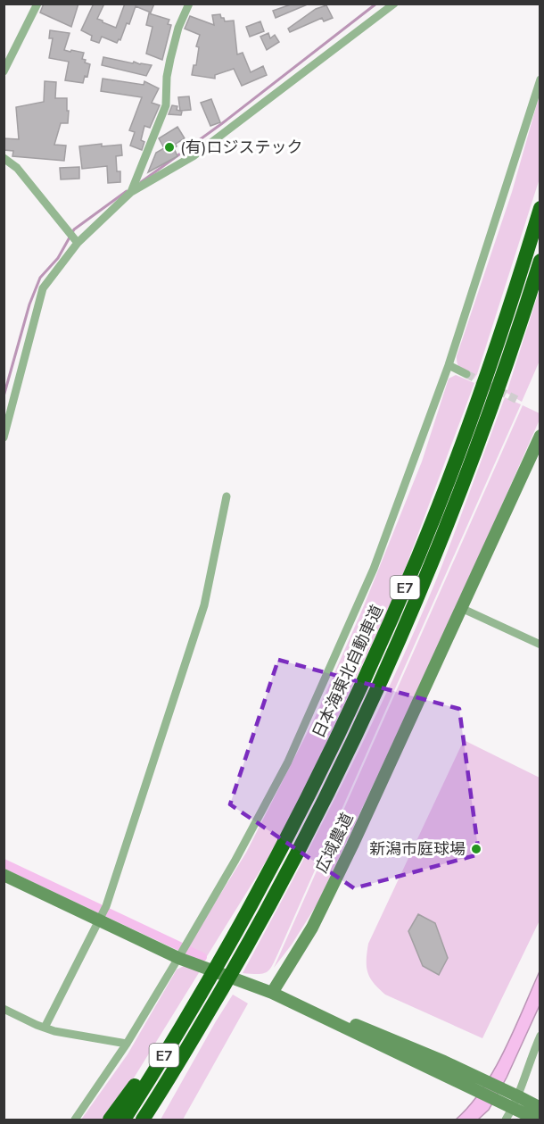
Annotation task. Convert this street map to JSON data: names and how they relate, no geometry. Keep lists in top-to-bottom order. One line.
{"streets":{"highway":["E7","日本海東北自動車道"],"street":["広域農道"]},"crossings":[["E7","日本海東北自動車道"]],"places":["(有)ロジステック","新潟市庭球場"]}
